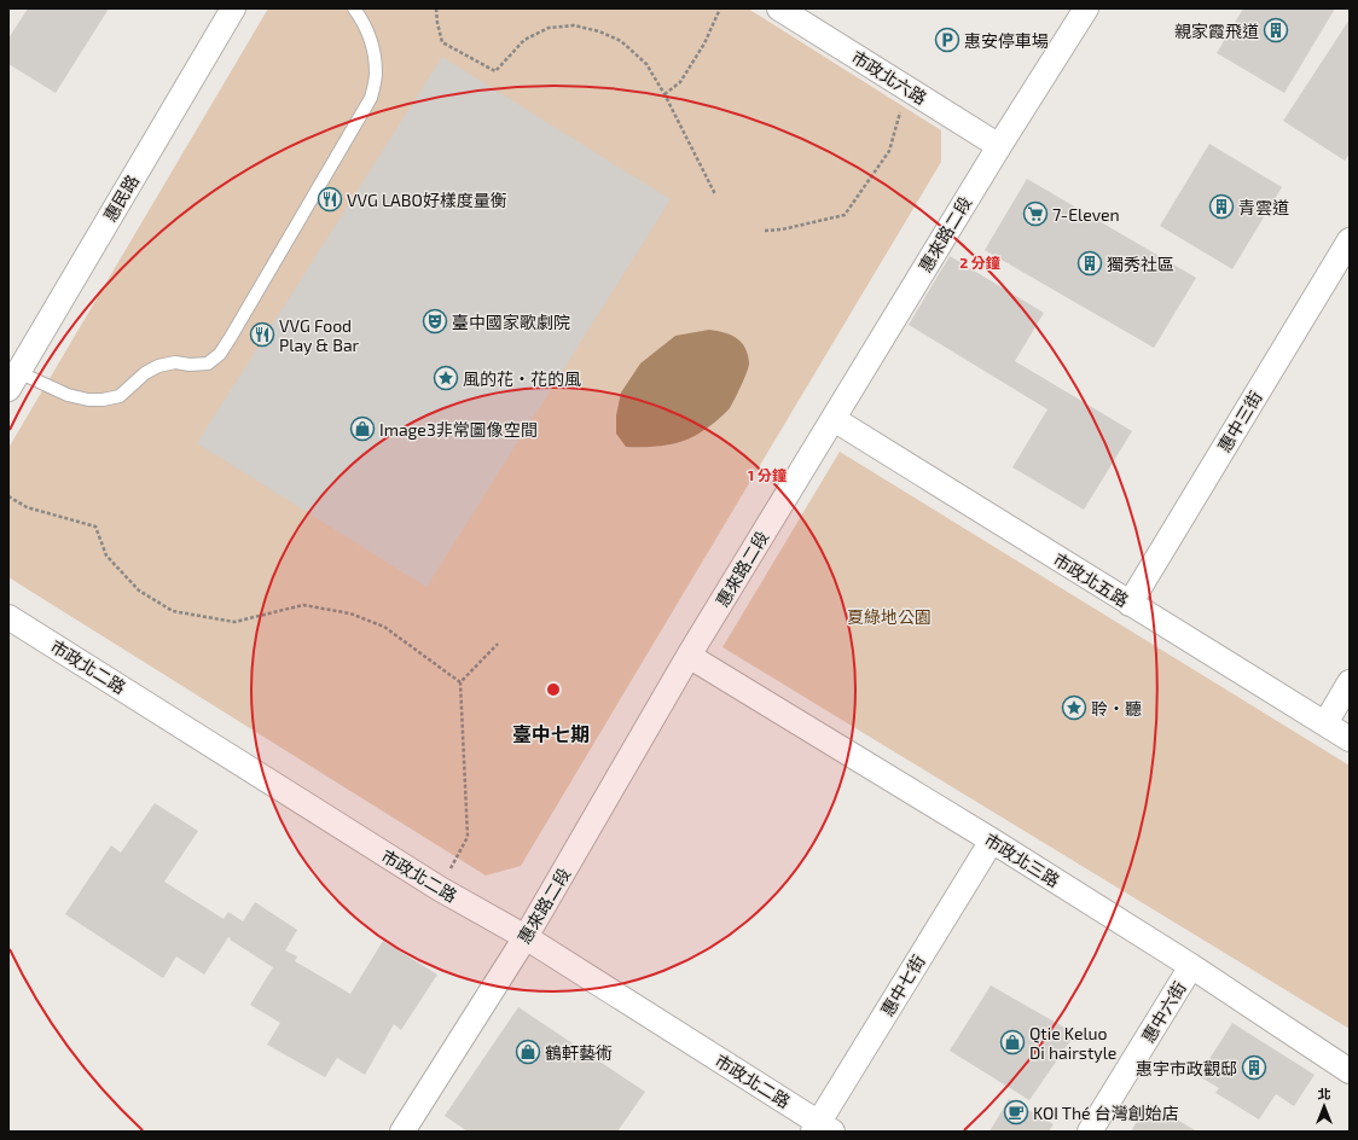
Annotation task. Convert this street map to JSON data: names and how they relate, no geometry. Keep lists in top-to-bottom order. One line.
{"streets":{"street":["市政北六路","惠民路","惠來路二段","惠中三街","市政北五路","市政北二路","市政北三路","惠中七街","惠中六街"]},"crossings":[["市政北六路","惠來路二段"],["惠來路二段","市政北五路"],["惠來路二段","市政北二路"],["惠來路二段","市政北三路"],["惠中三街","市政北五路"],["市政北二路","惠中七街"],["市政北三路","惠中七街"],["市政北三路","惠中六街"]],"districts":["臺中七期"],"parks":["夏綠地公園"],"places":{"building":["親家霞飛道","青雲道","獨秀社區","惠宇市政觀邸"],"parking":["惠安停車場"],"restaurant":["VVG LABO好樣度量衡","VVG Food Play & Bar"],"supermarket":["7-Eleven"],"theatre":["臺中國家歌劇院"],"place":["風的花‧花的風","聆‧聽"],"shop":["Image3非常圖像空間","Qtie Keluo Di hairstyle","鶴軒藝術"],"cafe":["KOI Thé 台灣創始店"]},"north":"top","rings":["2 分鐘","1 分鐘"]}
